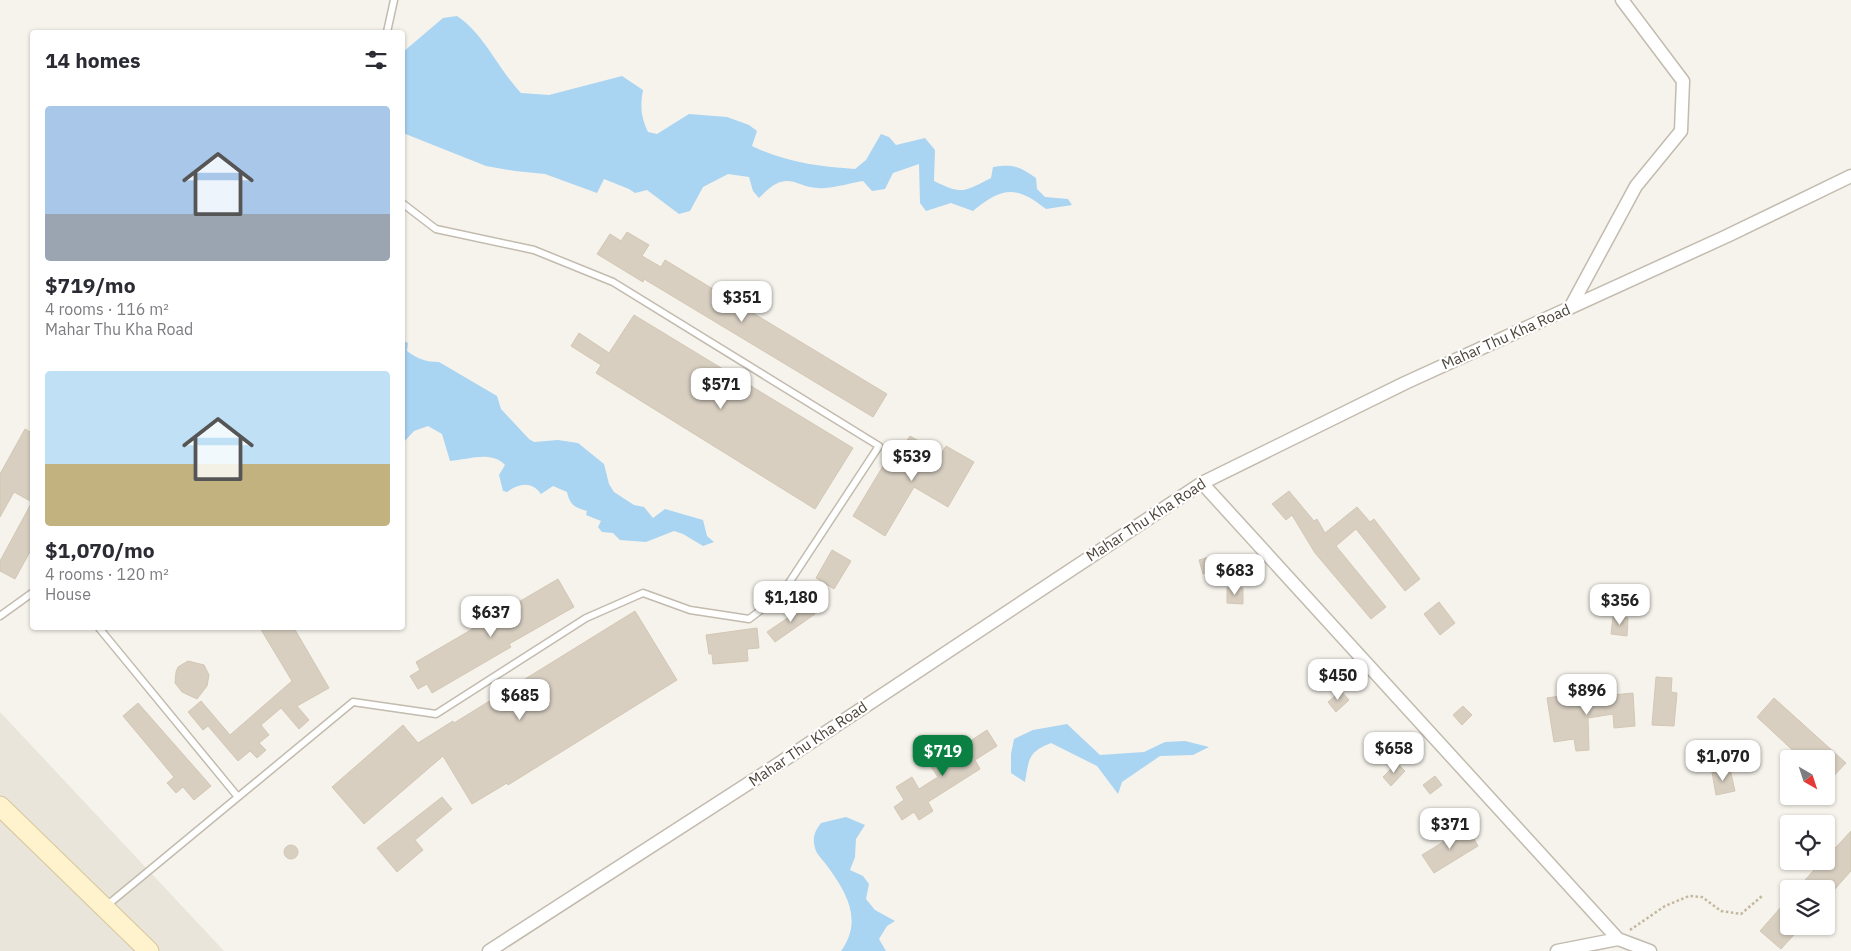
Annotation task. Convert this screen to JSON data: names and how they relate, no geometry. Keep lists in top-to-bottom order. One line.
{"streets":{"street":["Mahar Thu Kha Road"]},"north":"bottom right","page":{"heading":"14 homes","list":[{"name":"$719/mo","note":"4 rooms · 116 m² · Mahar Thu Kha Road"},{"name":"$1,070/mo","note":"4 rooms · 120 m² · House"}],"price":["$351","$571","$539","$683","$1,180","$356","$637","$450","$896","$685","$658","$719","$1,070","$371"]}}
